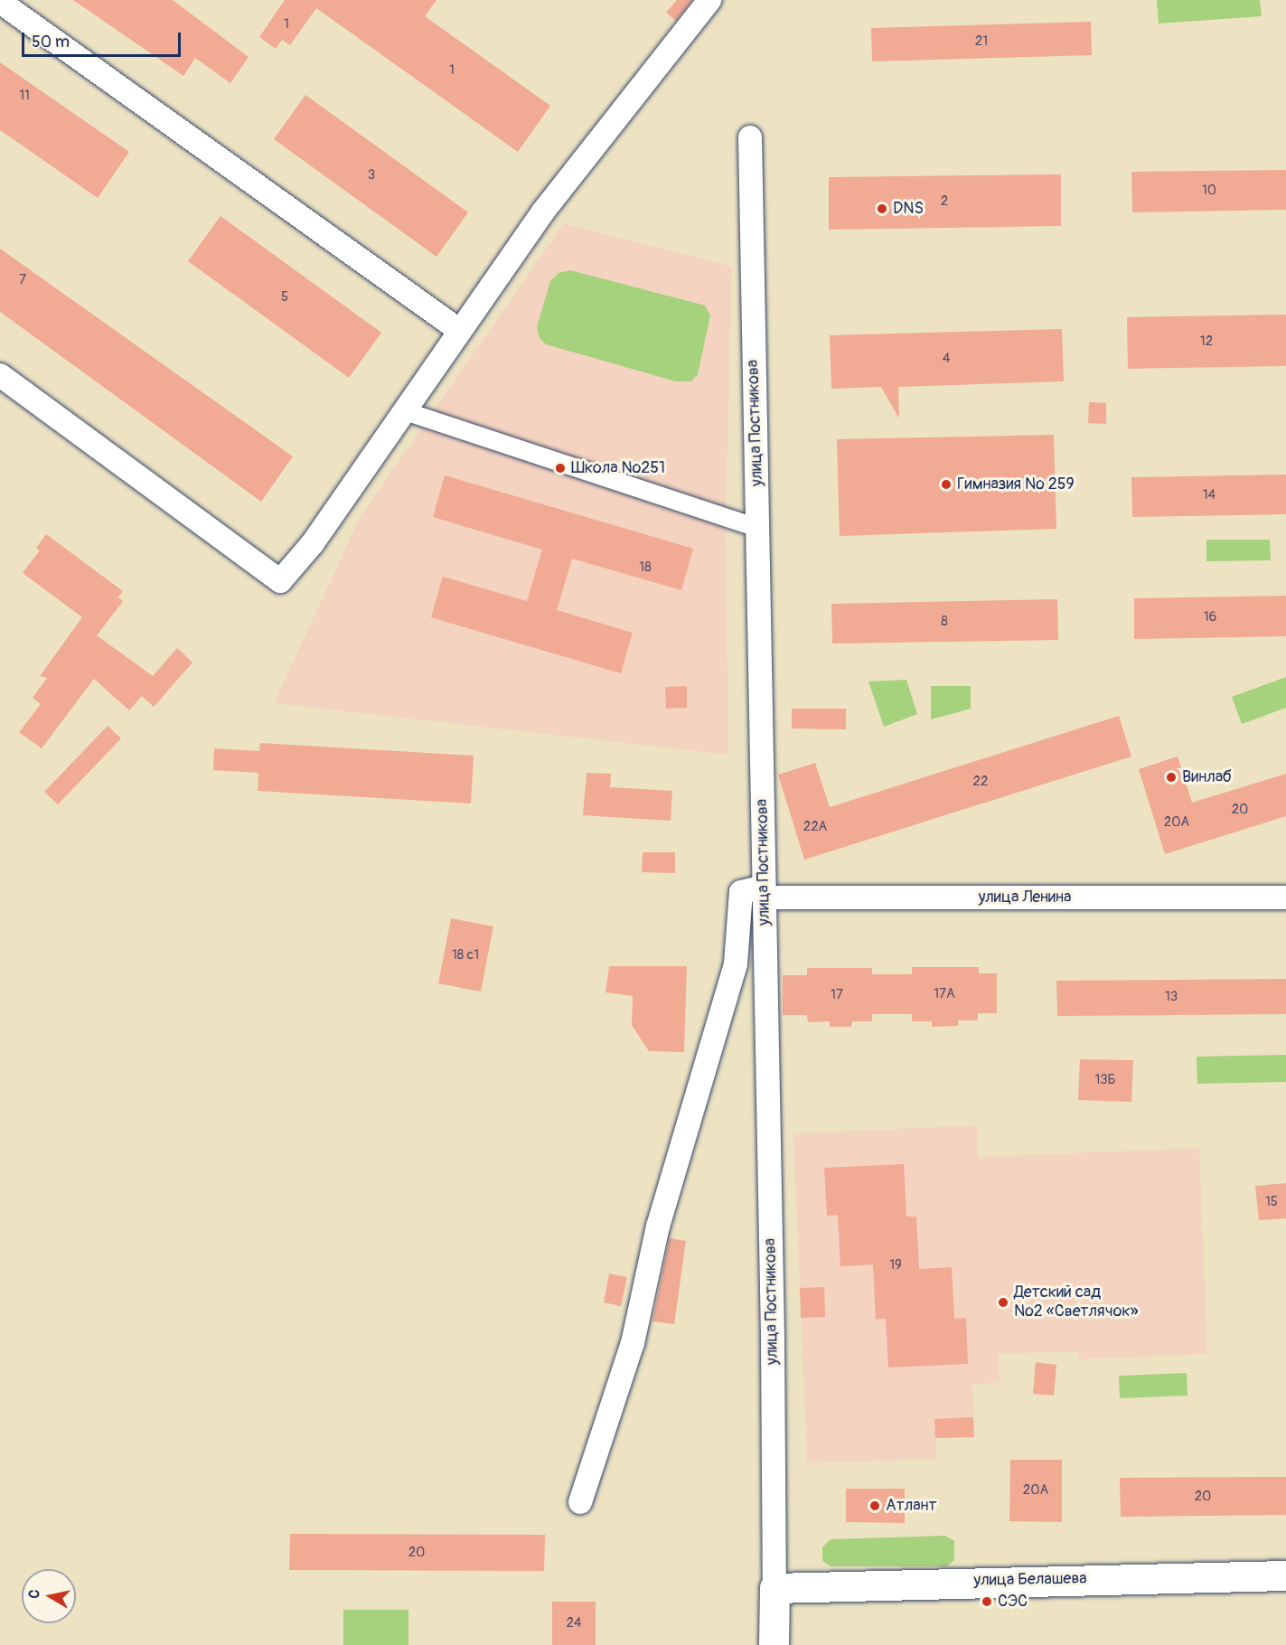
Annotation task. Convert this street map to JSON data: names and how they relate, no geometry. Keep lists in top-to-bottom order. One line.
{"streets":{"main road":["улица Белашева"],"street":["улица Постникова","улица Ленина"]},"crossings":[["улица Постникова","улица Ленина"],["улица Постникова","улица Белашева"]],"places":["DNS","Школа №251","Гимназия № 259","Винлаб","Детский сад №2 «Светлячок»","Атлант","СЭС"],"house_numbers":["1","21","1","11","3","10","2","7","5","12","4","14","18","16","8","22","20","20А","22А","18 с1","17А","17","13","13Б","15","19","20А","20","20","24"],"scale_bar":"50 m","north":"left"}
